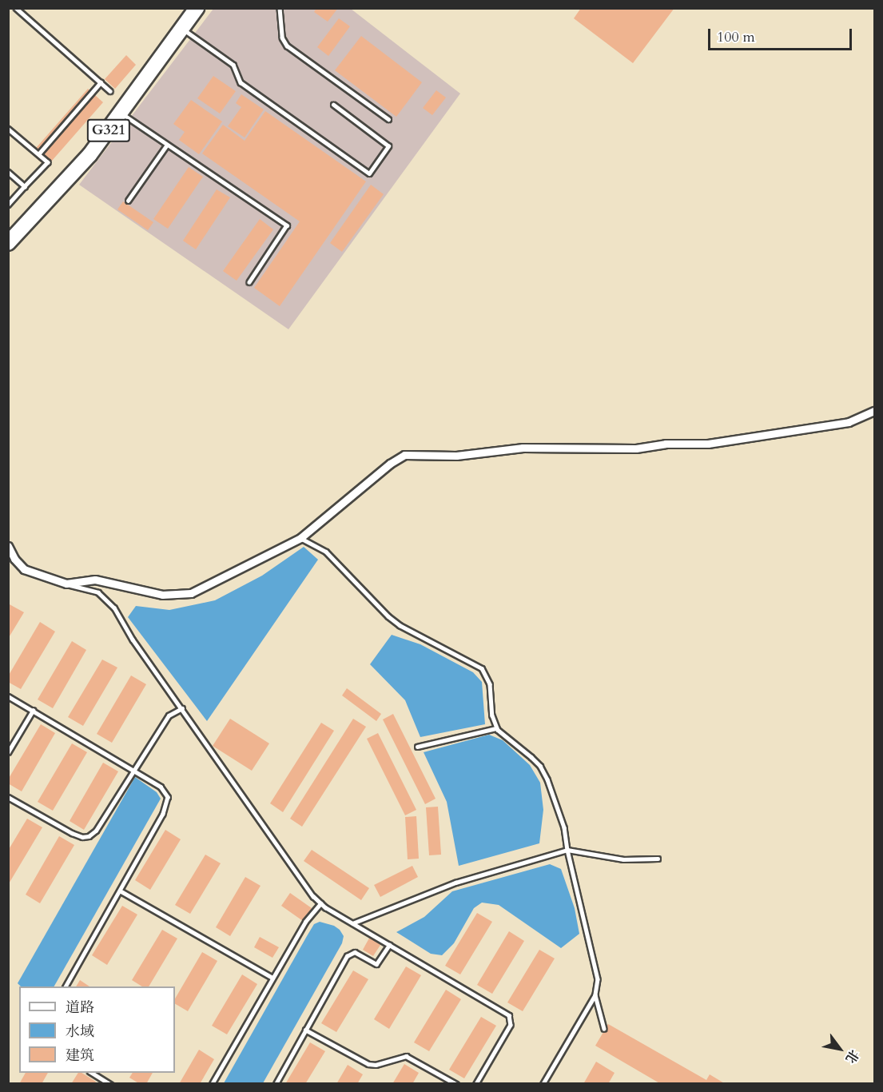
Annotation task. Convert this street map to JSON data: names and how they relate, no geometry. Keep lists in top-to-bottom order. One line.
{"streets":{"highway":["G321"]},"legend":["道路","水域","建筑"],"scale_bar":"100 m","north":"bottom right"}
